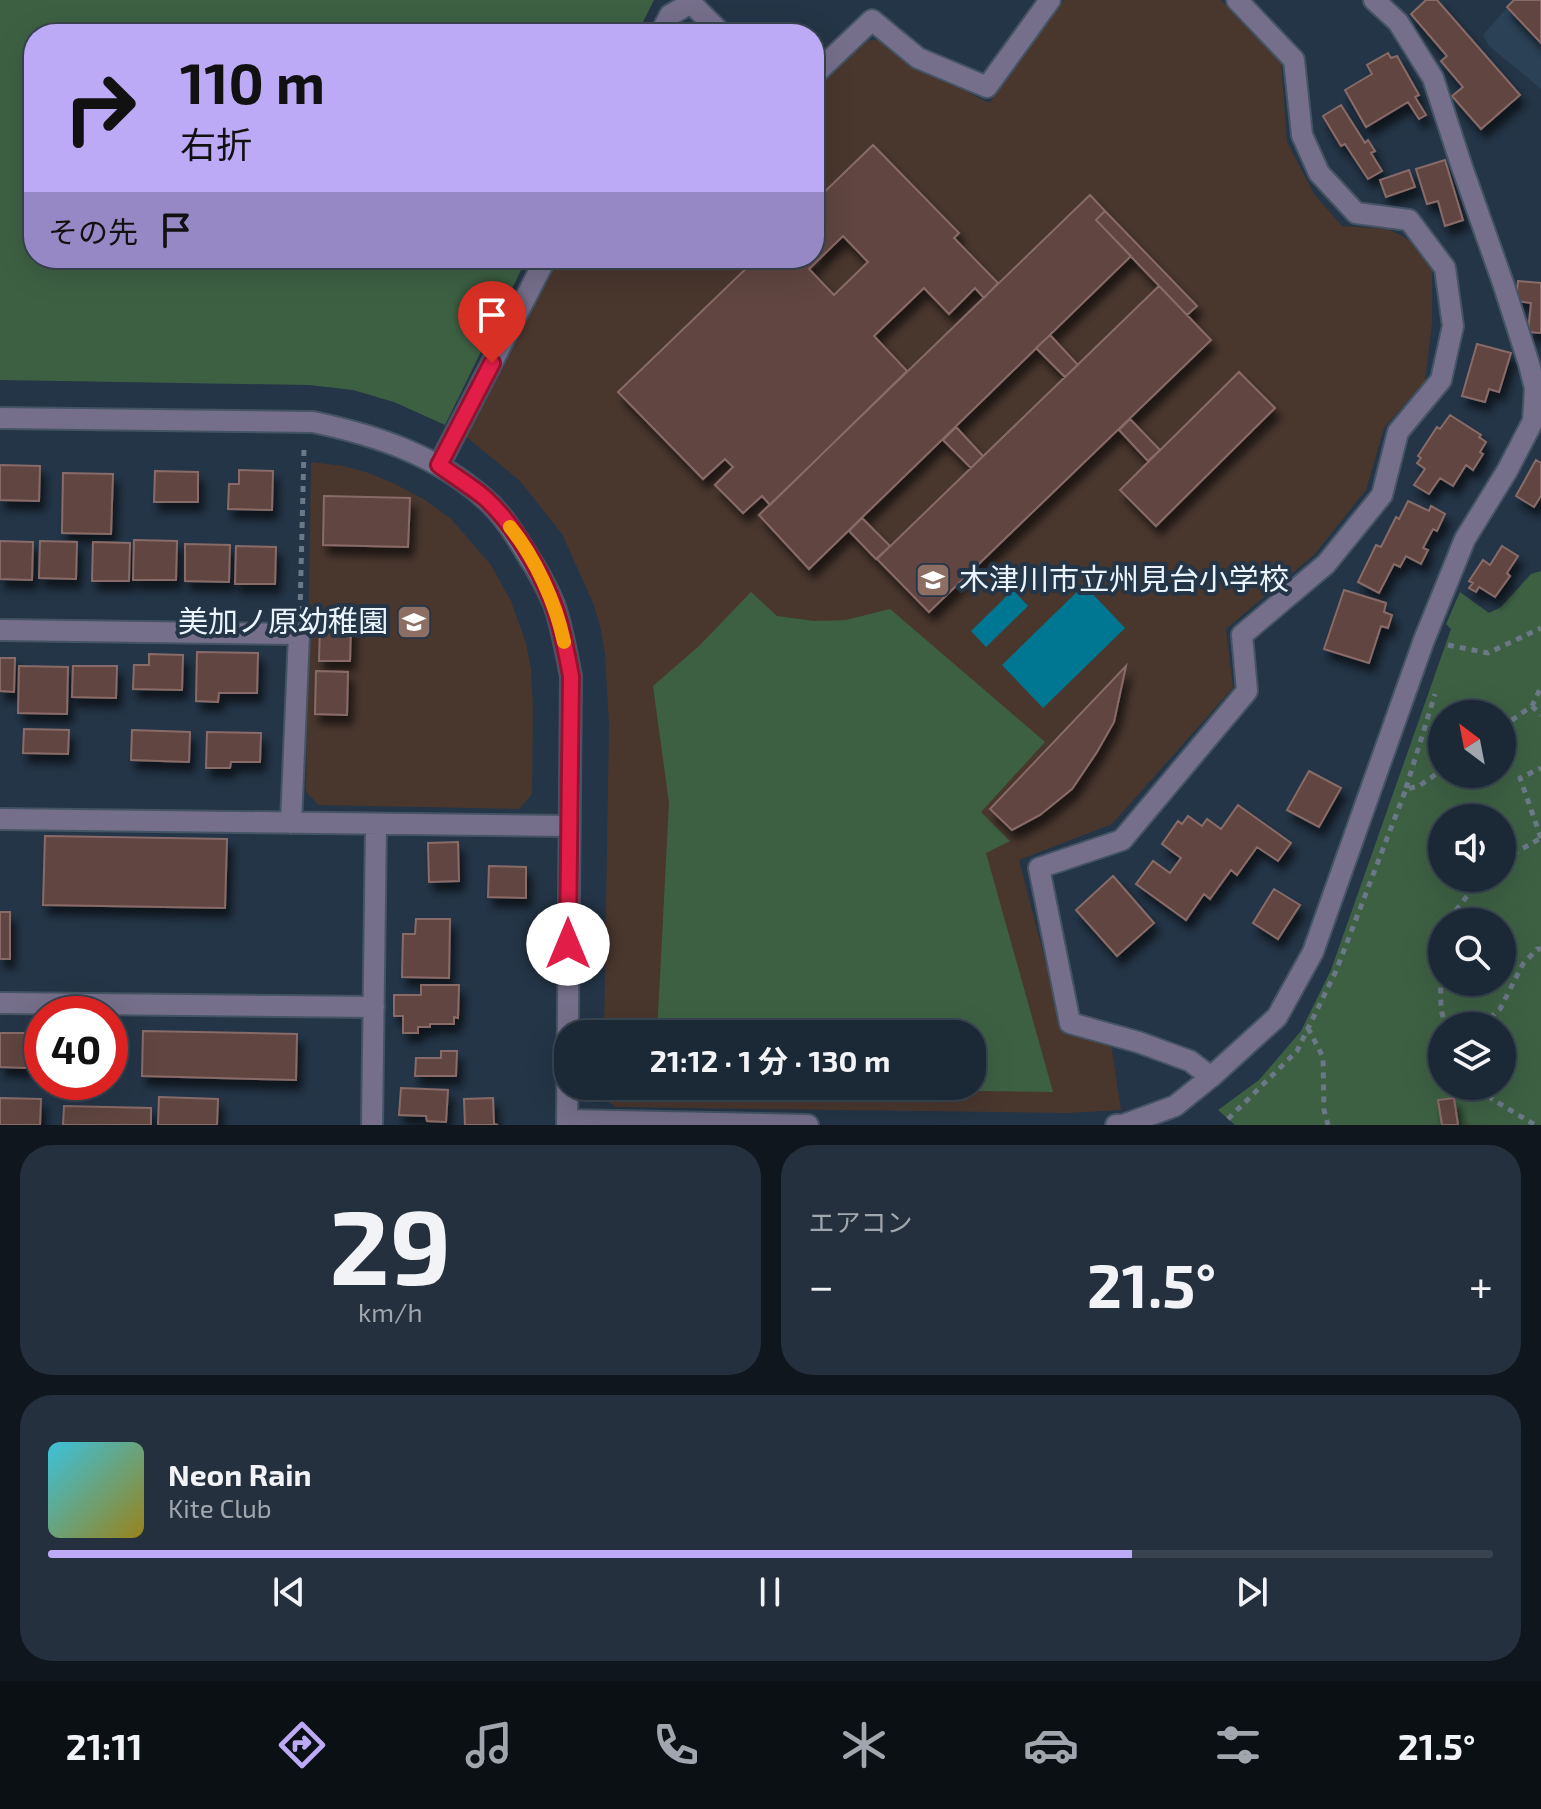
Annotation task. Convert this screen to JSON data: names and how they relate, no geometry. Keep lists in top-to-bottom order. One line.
{"places":{"school or university":["木津川市立州見台小学校","美加ノ原幼稚園"]},"north":"top left","page":{"turn":["110 m","右折"],"then":"その先","limit":"40","trip":"21:12 · 1 分 · 130 m","tile":[["29","km/h"],"エアコン"],"heat":["−","21.5°","+"],"song":["Neon Rain","Kite Club"],"tabs":["21:11","21.5°"]}}
